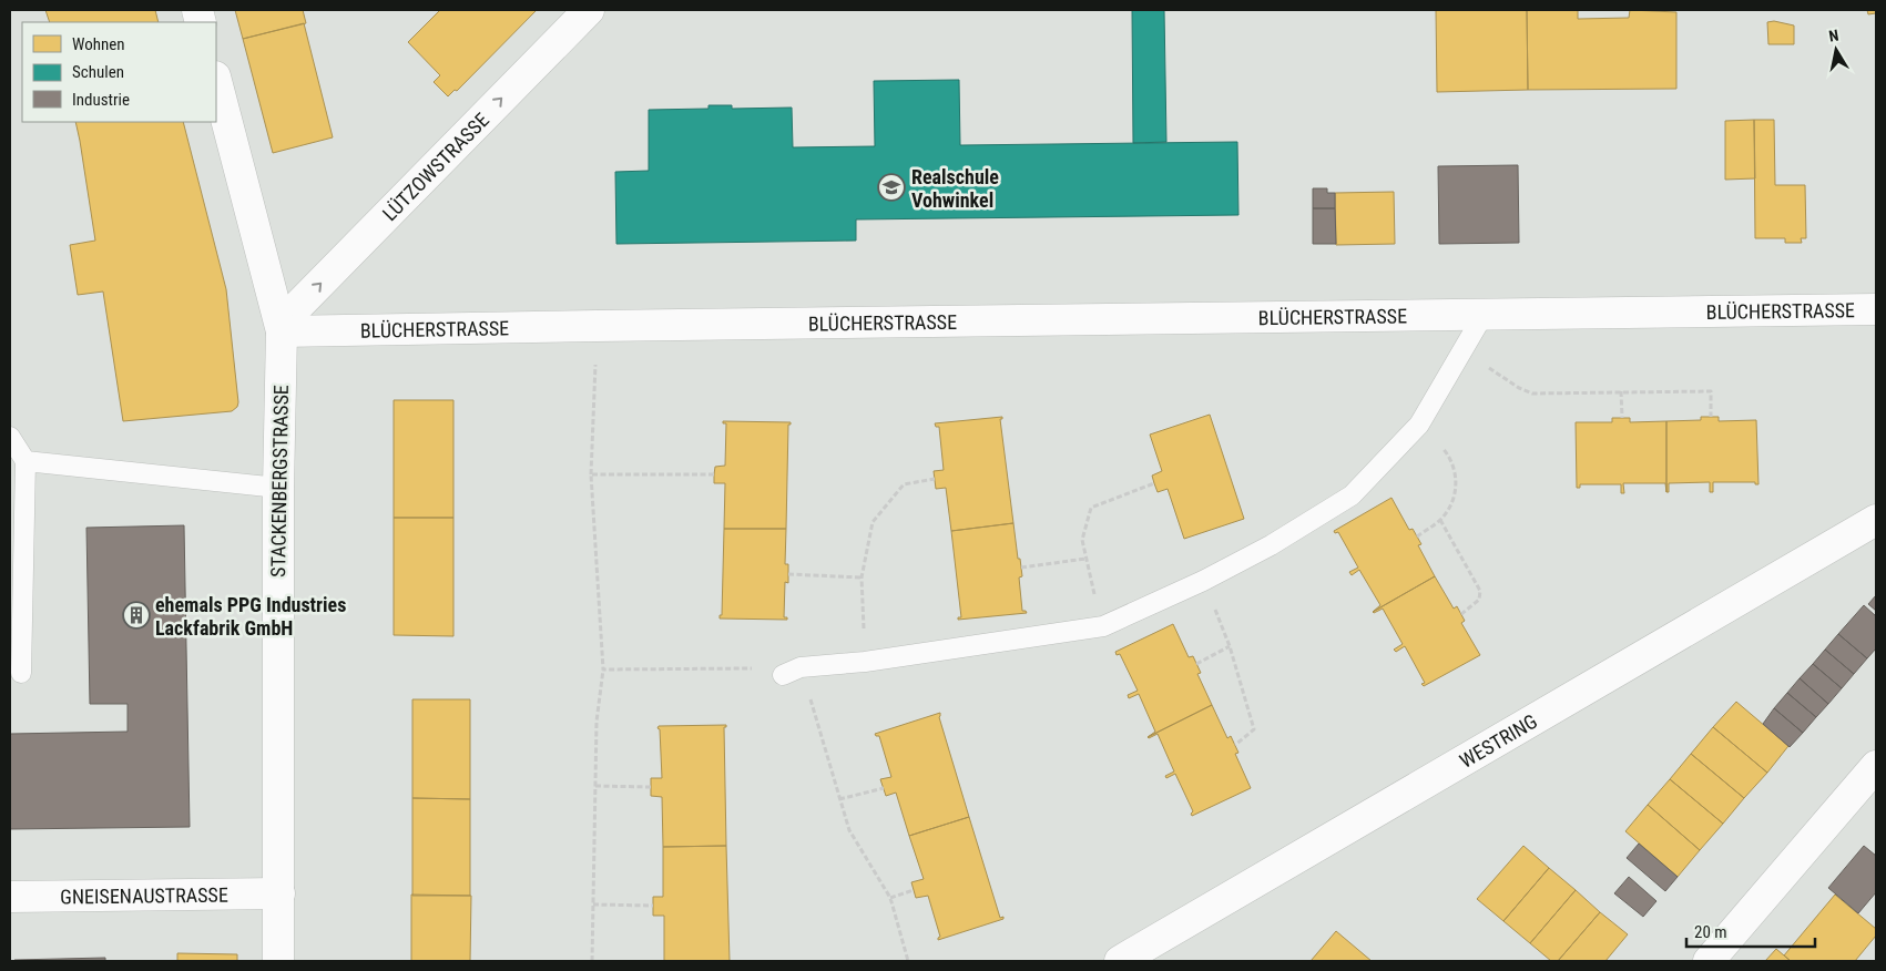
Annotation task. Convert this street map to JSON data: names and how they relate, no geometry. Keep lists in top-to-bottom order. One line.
{"streets":{"street":["LÜTZOWSTRASSE","BLÜCHERSTRASSE","STACKENBERGSTRASSE","WESTRING","GNEISENAUSTRASSE"]},"crossings":[["LÜTZOWSTRASSE","BLÜCHERSTRASSE"],["LÜTZOWSTRASSE","STACKENBERGSTRASSE"],["BLÜCHERSTRASSE","STACKENBERGSTRASSE"],["STACKENBERGSTRASSE","GNEISENAUSTRASSE"]],"one_way":["LÜTZOWSTRASSE"],"places":{"school or university":["Realschule Vohwinkel"],"building":["ehemals PPG Industries Lackfabrik GmbH"]},"legend":["Wohnen","Schulen","Industrie"],"scale_bar":"20 m","north":"top"}
